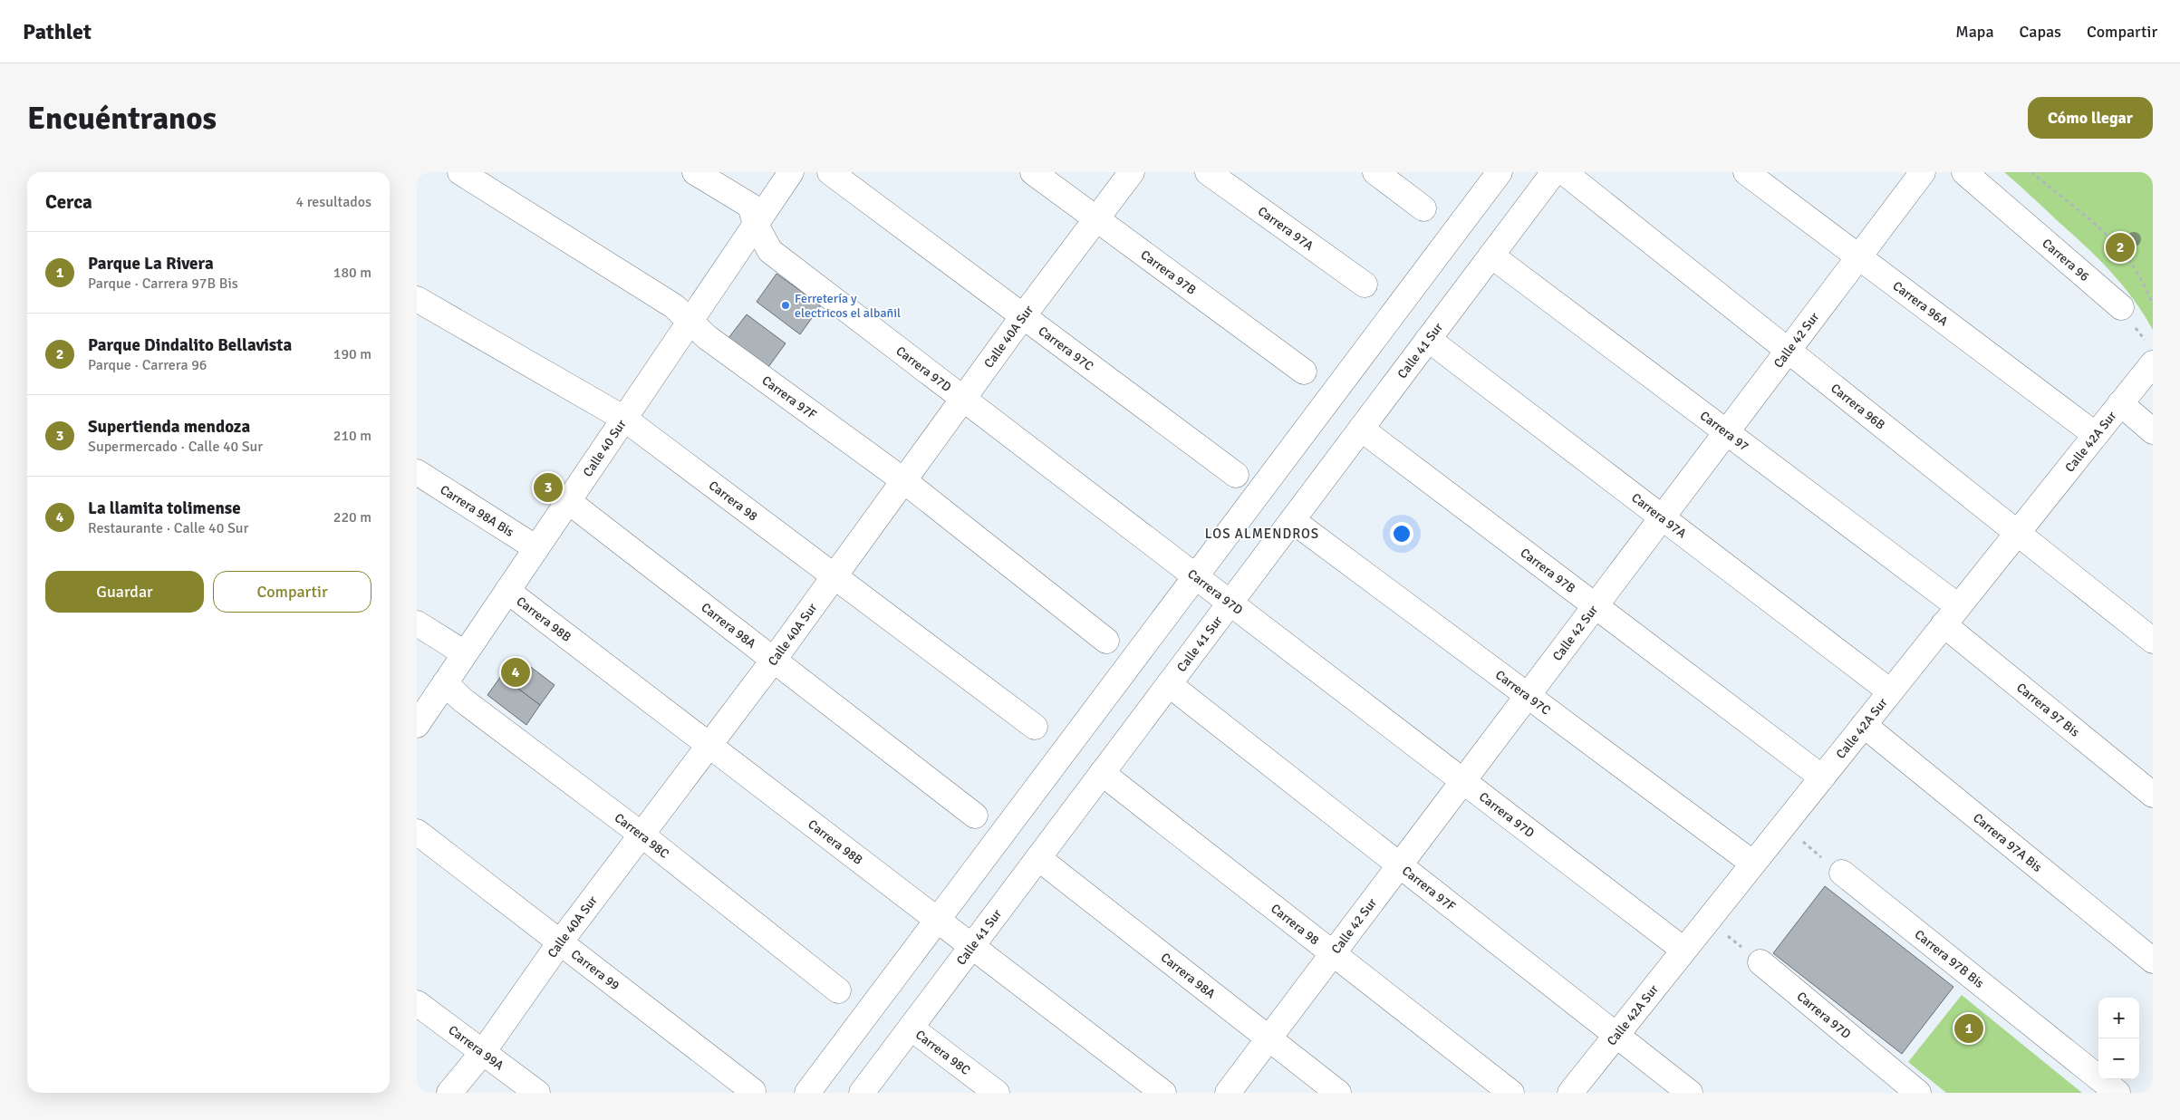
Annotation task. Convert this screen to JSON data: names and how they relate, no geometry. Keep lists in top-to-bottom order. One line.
{"streets":{"street":["Carrera 97A","Carrera 96","Carrera 97B","Carrera 96A","Calle 40A Sur","Calle 42 Sur","Carrera 97C","Calle 41 Sur","Carrera 97D","Carrera 97F","Carrera 96B","Carrera 97","Calle 42A Sur","Calle 40 Sur","Carrera 98","Carrera 98A Bis","Carrera 98B","Carrera 98A","Carrera 97 Bis","Carrera 98C","Carrera 97A Bis","Carrera 97B Bis","Carrera 99","Carrera 99A"]},"crossings":[["Carrera 97A","Calle 42 Sur"],["Carrera 97A","Calle 41 Sur"],["Carrera 97A","Calle 42A Sur"],["Carrera 97B","Calle 40A Sur"],["Carrera 97B","Calle 42 Sur"],["Carrera 97B","Calle 41 Sur"],["Carrera 97B","Calle 42A Sur"],["Carrera 96A","Calle 42 Sur"],["Carrera 96A","Calle 42A Sur"],["Calle 40A Sur","Carrera 97C"],["Calle 40A Sur","Carrera 97D"],["Calle 40A Sur","Carrera 97F"],["Calle 40A Sur","Carrera 98"],["Calle 40A Sur","Carrera 98B"],["Calle 40A Sur","Carrera 98A"],["Calle 40A Sur","Carrera 98C"],["Calle 40A Sur","Carrera 99"],["Calle 40A Sur","Carrera 99A"],["Calle 42 Sur","Carrera 97C"],["Calle 42 Sur","Carrera 97D"],["Calle 42 Sur","Carrera 97F"],["Calle 42 Sur","Carrera 96B"],["Calle 42 Sur","Carrera 97"],["Calle 42 Sur","Carrera 98"],["Calle 42 Sur","Carrera 98A"],["Carrera 97C","Calle 41 Sur"],["Carrera 97C","Calle 42A Sur"],["Calle 41 Sur","Carrera 97D"],["Calle 41 Sur","Carrera 97F"],["Calle 41 Sur","Carrera 97"],["Calle 41 Sur","Carrera 98"],["Calle 41 Sur","Carrera 98B"],["Calle 41 Sur","Carrera 98A"],["Calle 41 Sur","Carrera 98C"],["Carrera 97D","Calle 42A Sur"],["Carrera 97D","Calle 40 Sur"],["Carrera 97F","Calle 42A Sur"],["Carrera 97F","Calle 40 Sur"],["Carrera 96B","Calle 42A Sur"],["Carrera 97","Calle 42A Sur"],["Carrera 97","Carrera 97 Bis"],["Calle 42A Sur","Carrera 97 Bis"],["Calle 42A Sur","Carrera 97A Bis"],["Calle 40 Sur","Carrera 98"],["Calle 40 Sur","Carrera 98A Bis"],["Calle 40 Sur","Carrera 98B"],["Calle 40 Sur","Carrera 98A"],["Calle 40 Sur","Carrera 98C"]],"districts":["LOS ALMENDROS"],"places":["Ferretería y electricos el albañil"],"page":{"header":"Pathlet","nav":["Mapa","Capas","Compartir"],"buttons":["Cómo llegar",["Guardar","Compartir"]],"title":"Encuéntranos","heading":["Cerca","4 resultados"],"list":[{"mark":"1","name":"Parque La Rivera","note":"Parque · Carrera 97B Bis","value":"180 m"},{"mark":"2","name":"Parque Dindalito Bellavista","note":"Parque · Carrera 96","value":"190 m"},{"mark":"3","name":"Supertienda mendoza","note":"Supermercado · Calle 40 Sur","value":"210 m"},{"mark":"4","name":"La llamita tolimense","note":"Restaurante · Calle 40 Sur","value":"220 m"}],"pins":["2","3","4","1"],"map_buttons":["+","−"]}}
